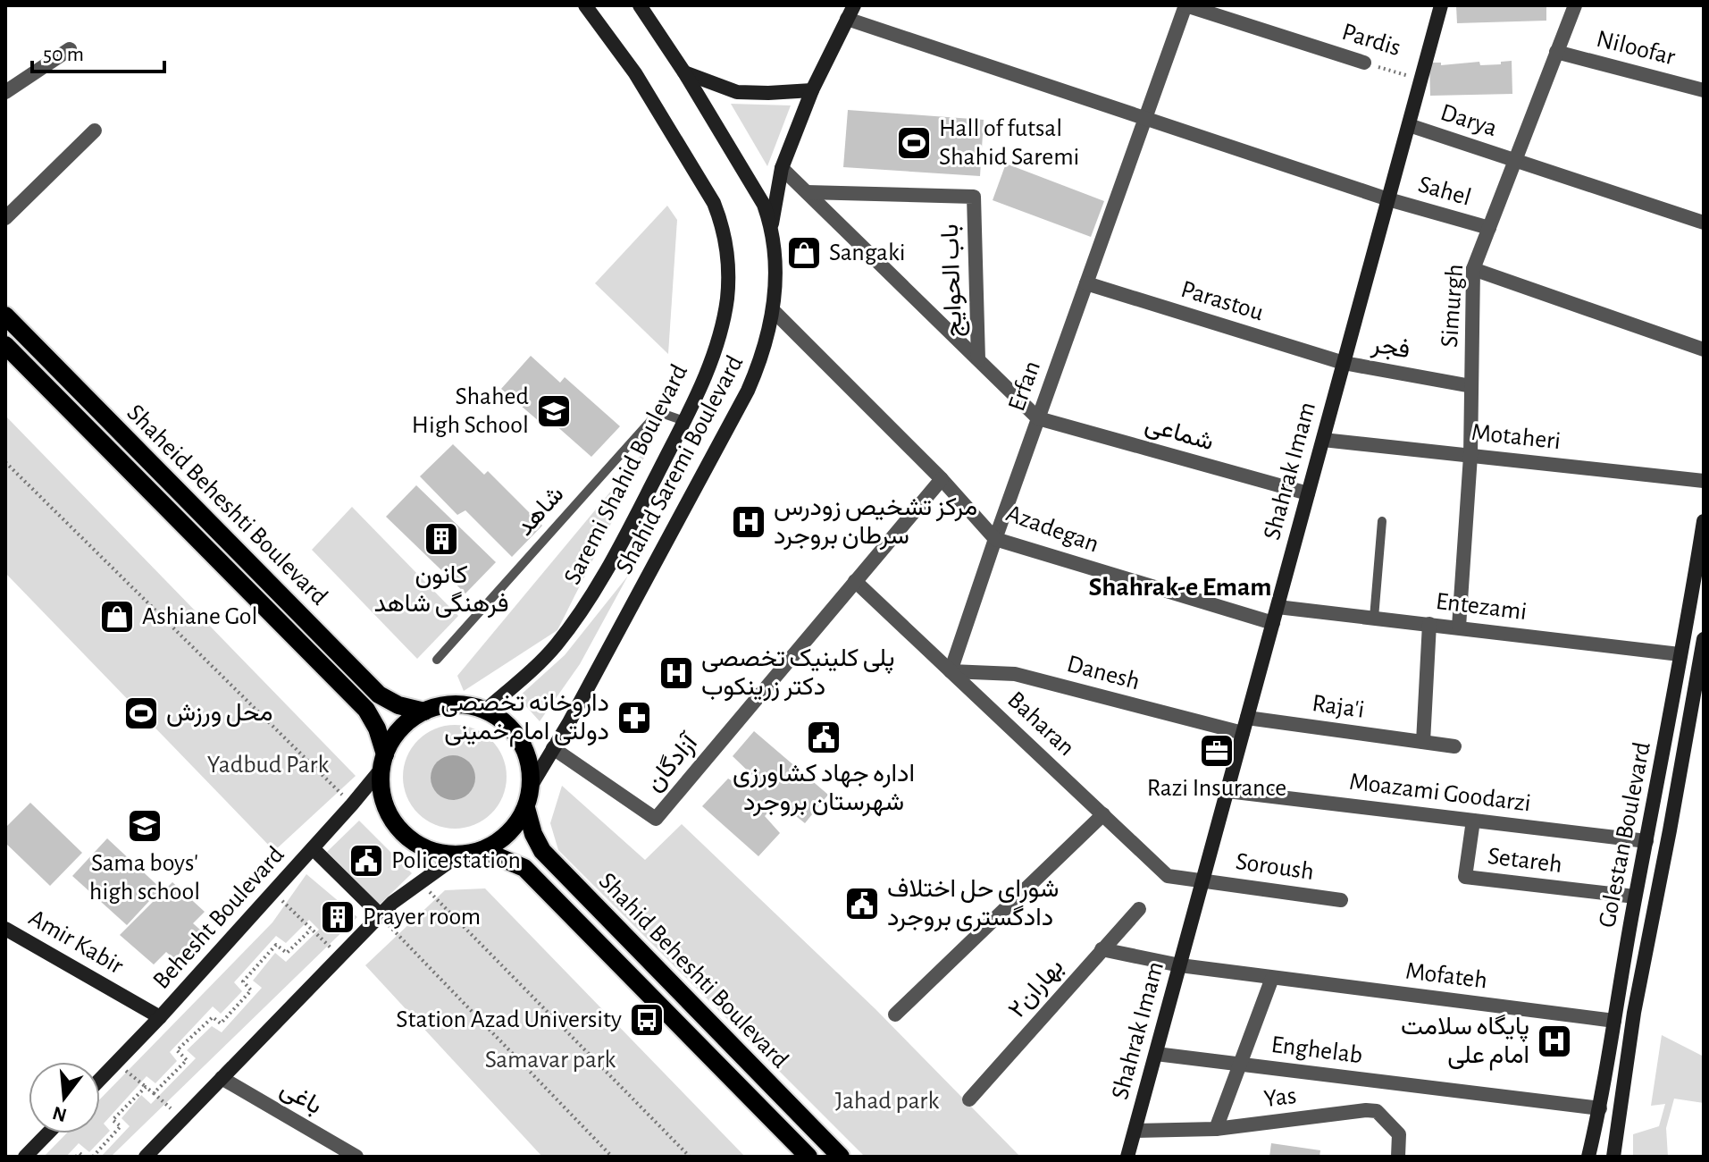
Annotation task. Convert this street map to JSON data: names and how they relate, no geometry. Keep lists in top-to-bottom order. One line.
{"streets":{"main road":["Shahid Saremi Boulevard","Shahrak Imam","Saremi Shahid Boulevard","Shaheid Beheshti Boulevard","Golestan Boulevard","Behesht Boulevard","Amir Kabir","Shahid Beheshti Boulevard"],"street":["Pardis","Niloofar","Darya","Sahel","باب الحوایج","Parastou","Simurgh","فجر","Erfan","شماعی","Motaheri","Azadegan","Entezami","Danesh","Raja'i","Baharan","آزادگان","Moazami Goodarzi","Setareh","Soroush","Mofateh","بهاران۲","Enghelab","باغی","Yas"],"lane":["شاهد"]},"crossings":[["Pardis","Erfan"],["Pardis","Shahrak Imam"],["Niloofar","Simurgh"],["Darya","Simurgh"],["Darya","Shahrak Imam"],["Sahel","Simurgh"],["Sahel","Shahrak Imam"],["باب الحوایج","Erfan"],["باب الحوایج","شماعی"],["Parastou","فجر"],["Parastou","Erfan"],["Parastou","Shahrak Imam"],["Simurgh","فجر"],["Simurgh","Motaheri"],["Simurgh","Entezami"],["فجر","Shahrak Imam"],["Erfan","شماعی"],["Erfan","Azadegan"],["Erfan","Danesh"],["Erfan","Baharan"],["شماعی","Shahrak Imam"],["Motaheri","Shahrak Imam"],["Shahid Saremi Boulevard","Saremi Shahid Boulevard"],["Shahid Saremi Boulevard","Shaheid Beheshti Boulevard"],["Shahid Saremi Boulevard","Azadegan"],["Shahid Saremi Boulevard","آزادگان"],["Shahid Saremi Boulevard","Behesht Boulevard"],["Shahid Saremi Boulevard","Shahid Beheshti Boulevard"],["Shahrak Imam","Azadegan"],["Shahrak Imam","Entezami"],["Shahrak Imam","Danesh"],["Shahrak Imam","Raja'i"],["Shahrak Imam","Baharan"],["Shahrak Imam","Moazami Goodarzi"],["Shahrak Imam","Soroush"],["Shahrak Imam","Mofateh"],["Shahrak Imam","Enghelab"],["Shahrak Imam","Yas"],["Saremi Shahid Boulevard","Shaheid Beheshti Boulevard"],["Saremi Shahid Boulevard","شاهد"],["Saremi Shahid Boulevard","Behesht Boulevard"],["Saremi Shahid Boulevard","Shahid Beheshti Boulevard"],["Shaheid Beheshti Boulevard","Behesht Boulevard"],["Shaheid Beheshti Boulevard","Shahid Beheshti Boulevard"],["Azadegan","آزادگان"],["Entezami","Golestan Boulevard"],["Danesh","Baharan"],["Baharan","آزادگان"],["Baharan","Soroush"],["Moazami Goodarzi","Golestan Boulevard"],["Moazami Goodarzi","Setareh"],["Golestan Boulevard","Setareh"],["Golestan Boulevard","Mofateh"],["Golestan Boulevard","Enghelab"],["Behesht Boulevard","Amir Kabir"],["Behesht Boulevard","Shahid Beheshti Boulevard"],["Mofateh","بهاران۲"]],"districts":["Shahrak-e Emam"],"parks":["Yadbud Park","Samavar park","Jahad park"],"places":{"sports":["Hall of futsal Shahid Saremi","محل ورزش"],"shop":["Sangaki","Ashiane Gol"],"school or university":["Shahed High School","Sama boys' high school"],"hospital":["مرکز تشخیص زودرس سرطان بروجرد","پلی کلینیک تخصصی دکتر زرینکوب","پایگاه سلامت امام علی"],"building":["کانون فرهنگی شاهد","Prayer room"],"pharmacy":["داروخانه تخصصی دولتی امام‌خمینی"],"public building":["اداره جهاد کشاورزی شهرستان بروجرد","Police station","شورای حل اختلاف دادگستری بروجرد"],"office":["Razi Insurance"],"bus stop":["Station Azad University"]},"scale_bar":"50 m","north":"bottom"}
